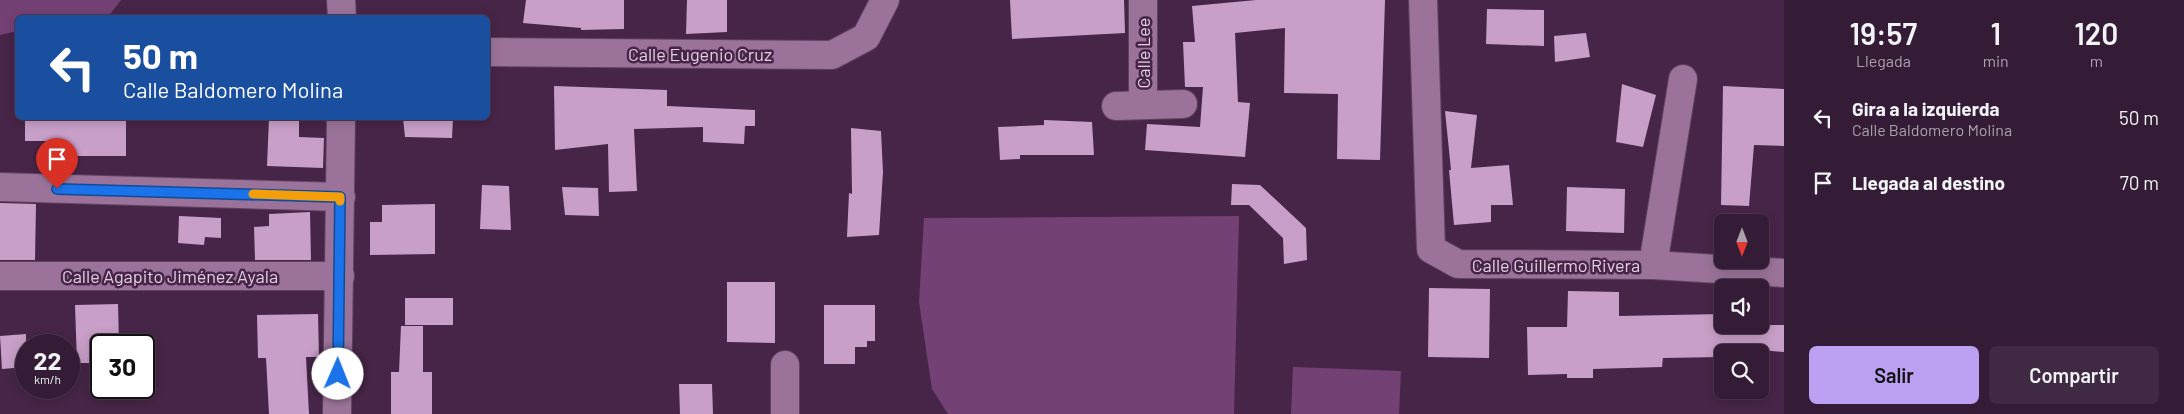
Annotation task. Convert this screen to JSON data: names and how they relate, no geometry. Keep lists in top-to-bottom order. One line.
{"streets":{"street":["Calle Lee","Calle Eugenio Cruz","Calle Guillermo Rivera","Calle Agapito Jiménez Ayala"]},"north":"bottom","page":{"eta":["19:57","Llegada","1","min","120","m"],"turn":["50 m","Calle Baldomero Molina"],"list":[{"name":"Gira a la izquierda","note":"Calle Baldomero Molina","value":"50 m"},{"name":"Llegada al destino","value":"70 m"}],"speed":"22 km/h","limit":"30","buttons":["Salir","Compartir"]}}
